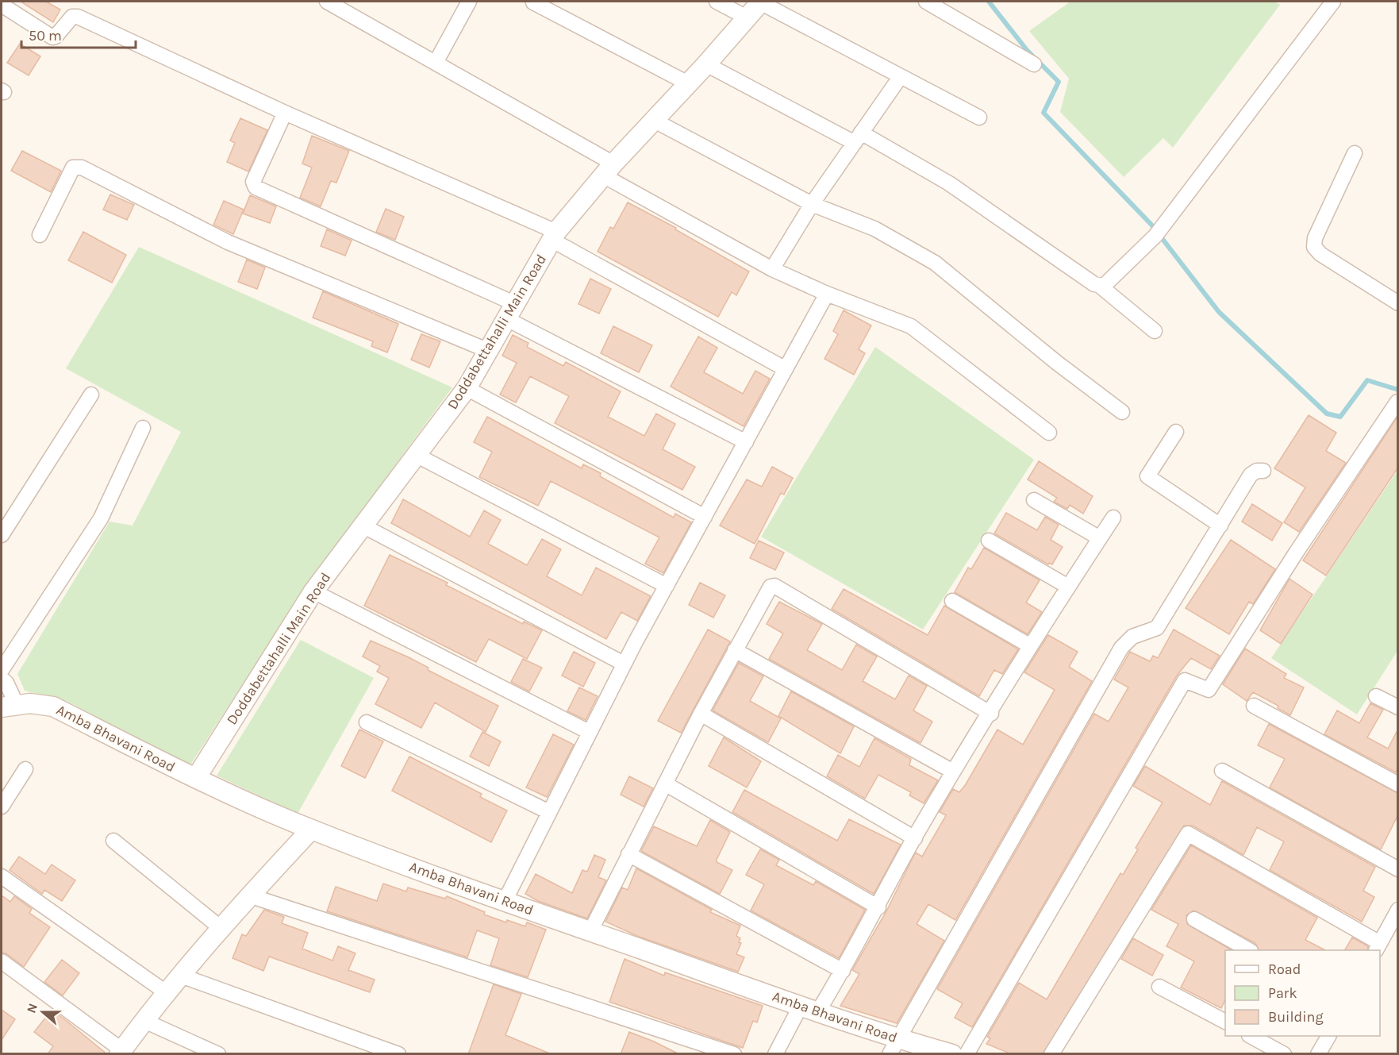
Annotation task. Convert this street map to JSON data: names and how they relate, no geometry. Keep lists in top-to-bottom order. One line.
{"streets":{"street":["Doddabettahalli Main Road","Amba Bhavani Road"]},"crossings":[["Doddabettahalli Main Road","Amba Bhavani Road"]],"legend":["Road","Park","Building"],"scale_bar":"50 m","north":"left"}
